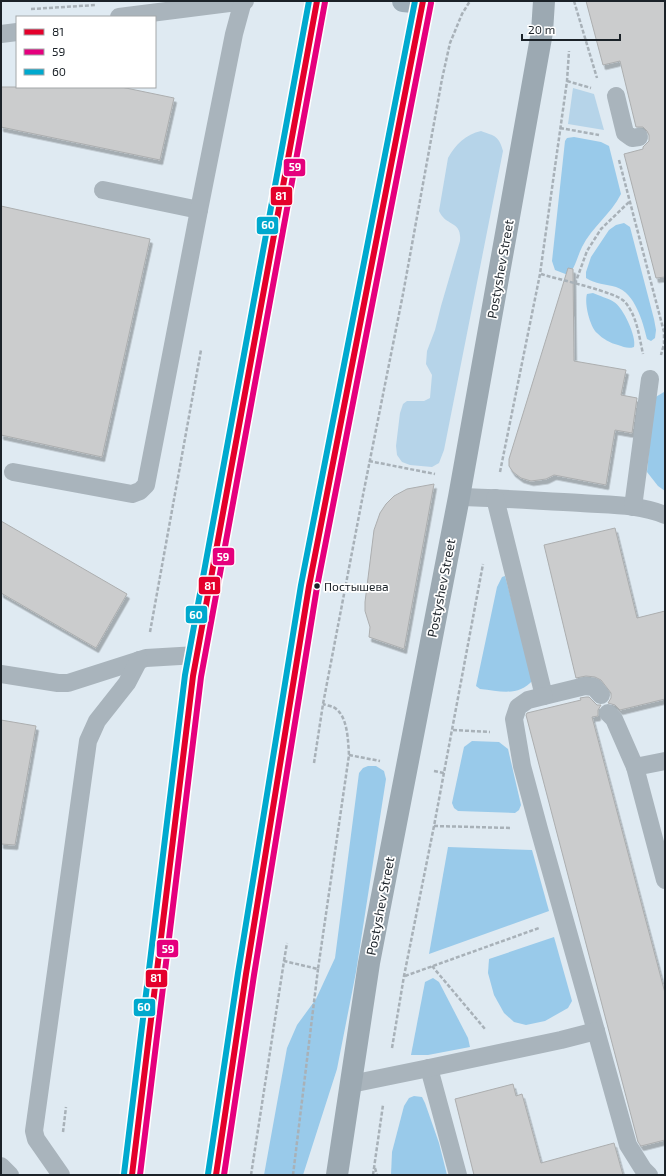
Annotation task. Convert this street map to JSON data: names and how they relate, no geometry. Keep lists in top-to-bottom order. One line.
{"streets":{"main road":["Postyshev Street"]},"places":["Постышева"],"lines":["transit line 81","transit line 60","transit line 59"],"legend":["81","59","60"],"scale_bar":"20 m"}
